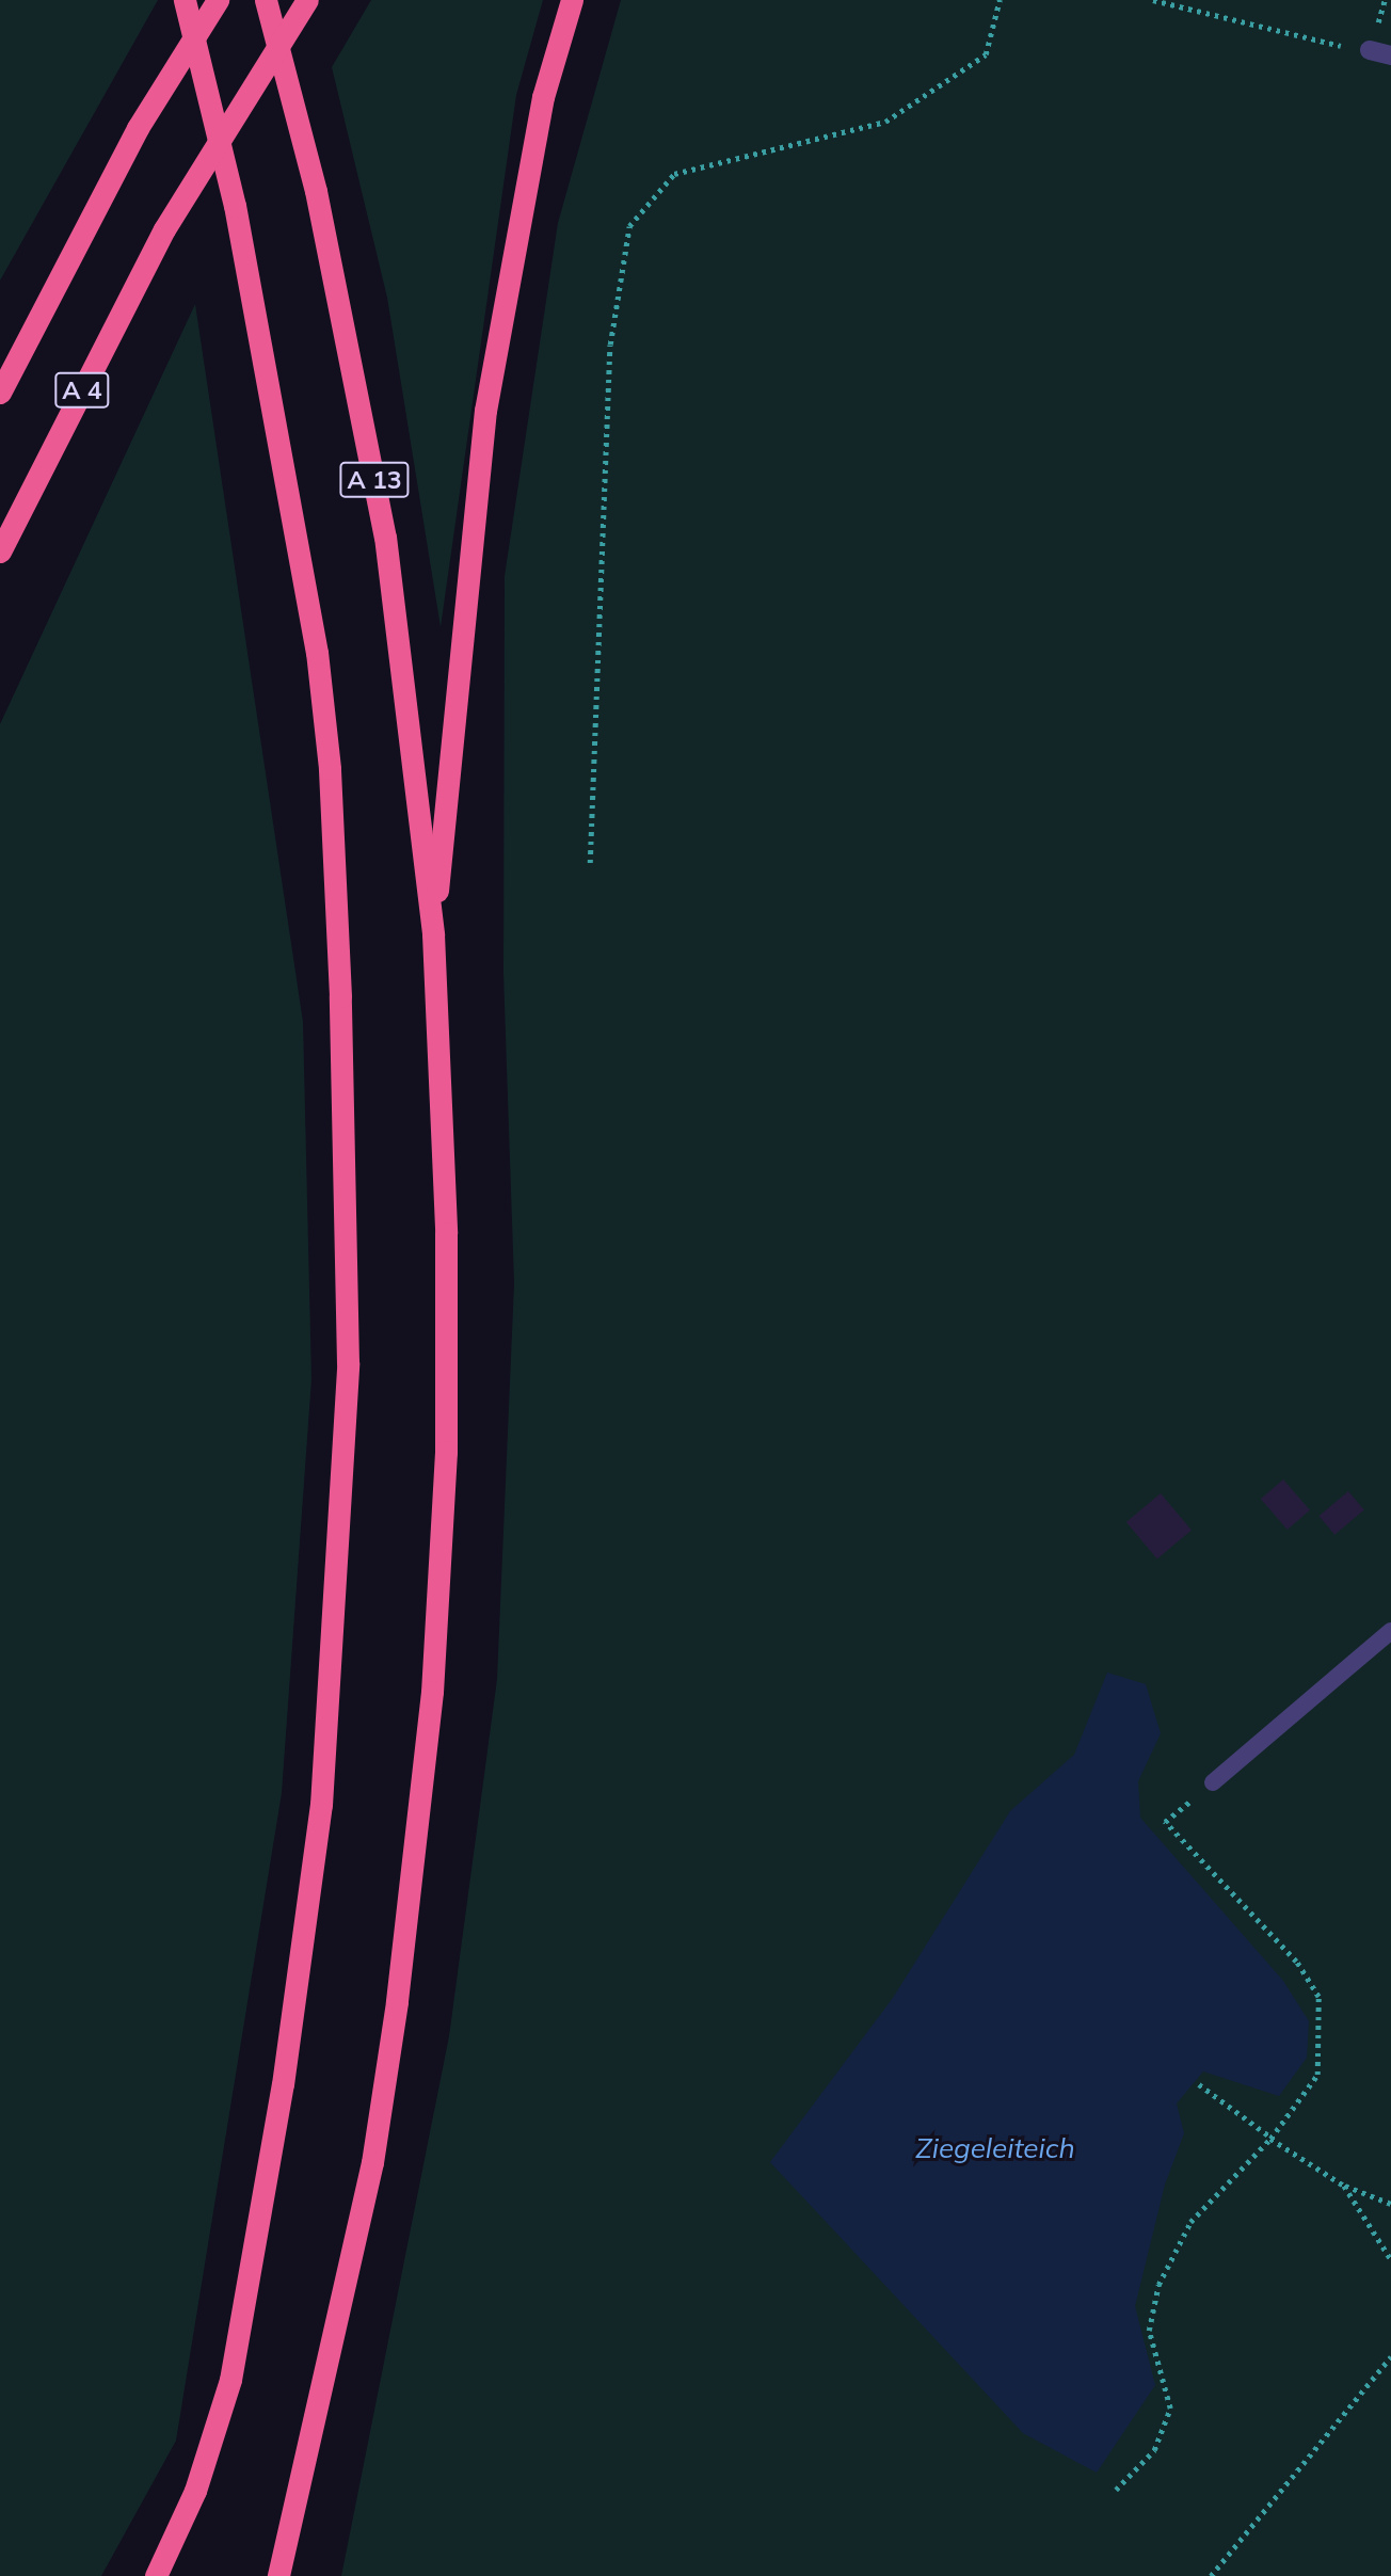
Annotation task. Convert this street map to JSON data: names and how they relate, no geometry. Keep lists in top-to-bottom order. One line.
{"streets":{"highway":["A 4","A 13"]},"water":["Ziegeleiteich"]}
